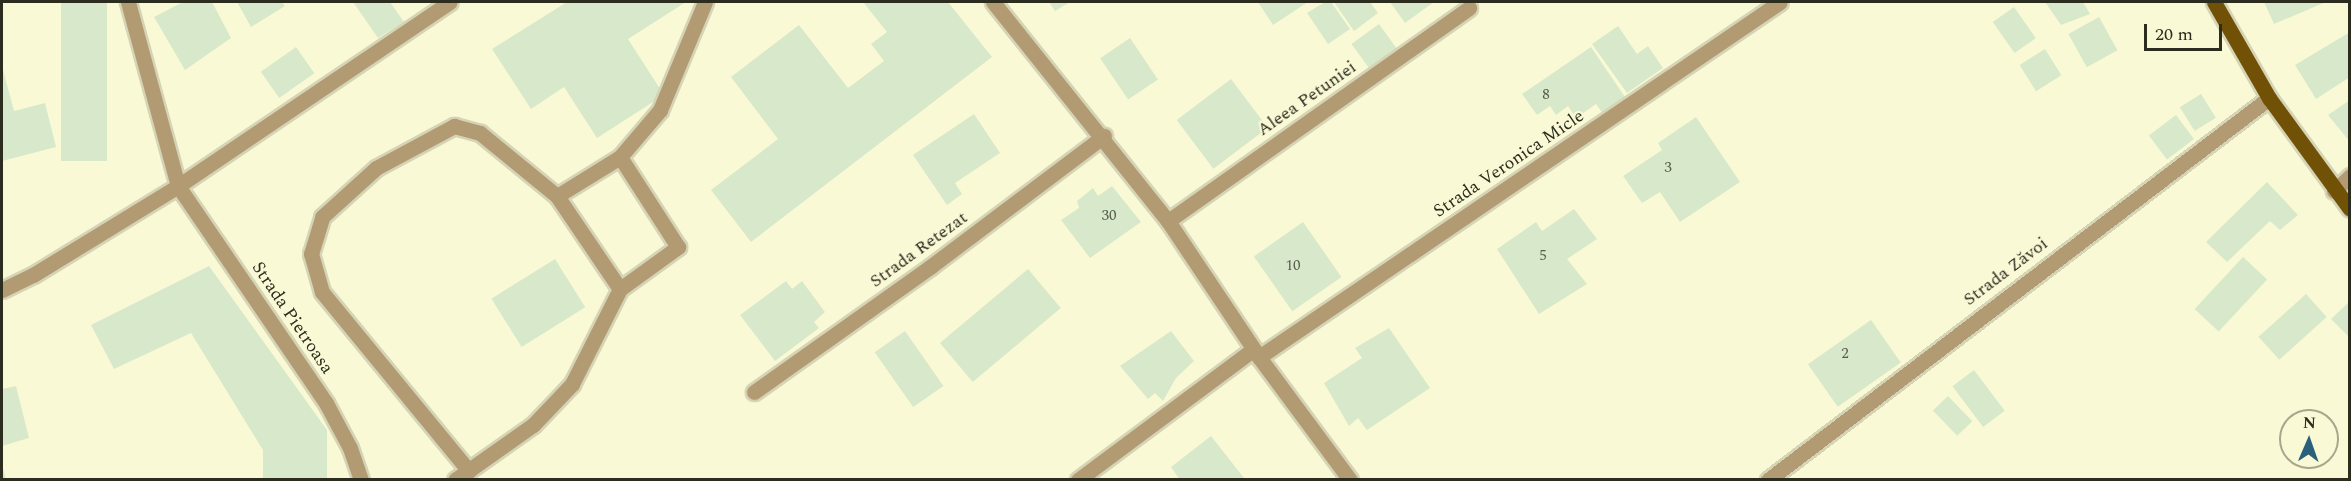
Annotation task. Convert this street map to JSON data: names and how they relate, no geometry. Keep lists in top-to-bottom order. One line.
{"streets":{"street":["Aleea Petuniei","Strada Veronica Micle","Strada Retezat","Strada Zăvoi","Strada Pietroasa"]},"house_numbers":["8","3","30","5","10","2"],"scale_bar":"20 m","north":"top"}
